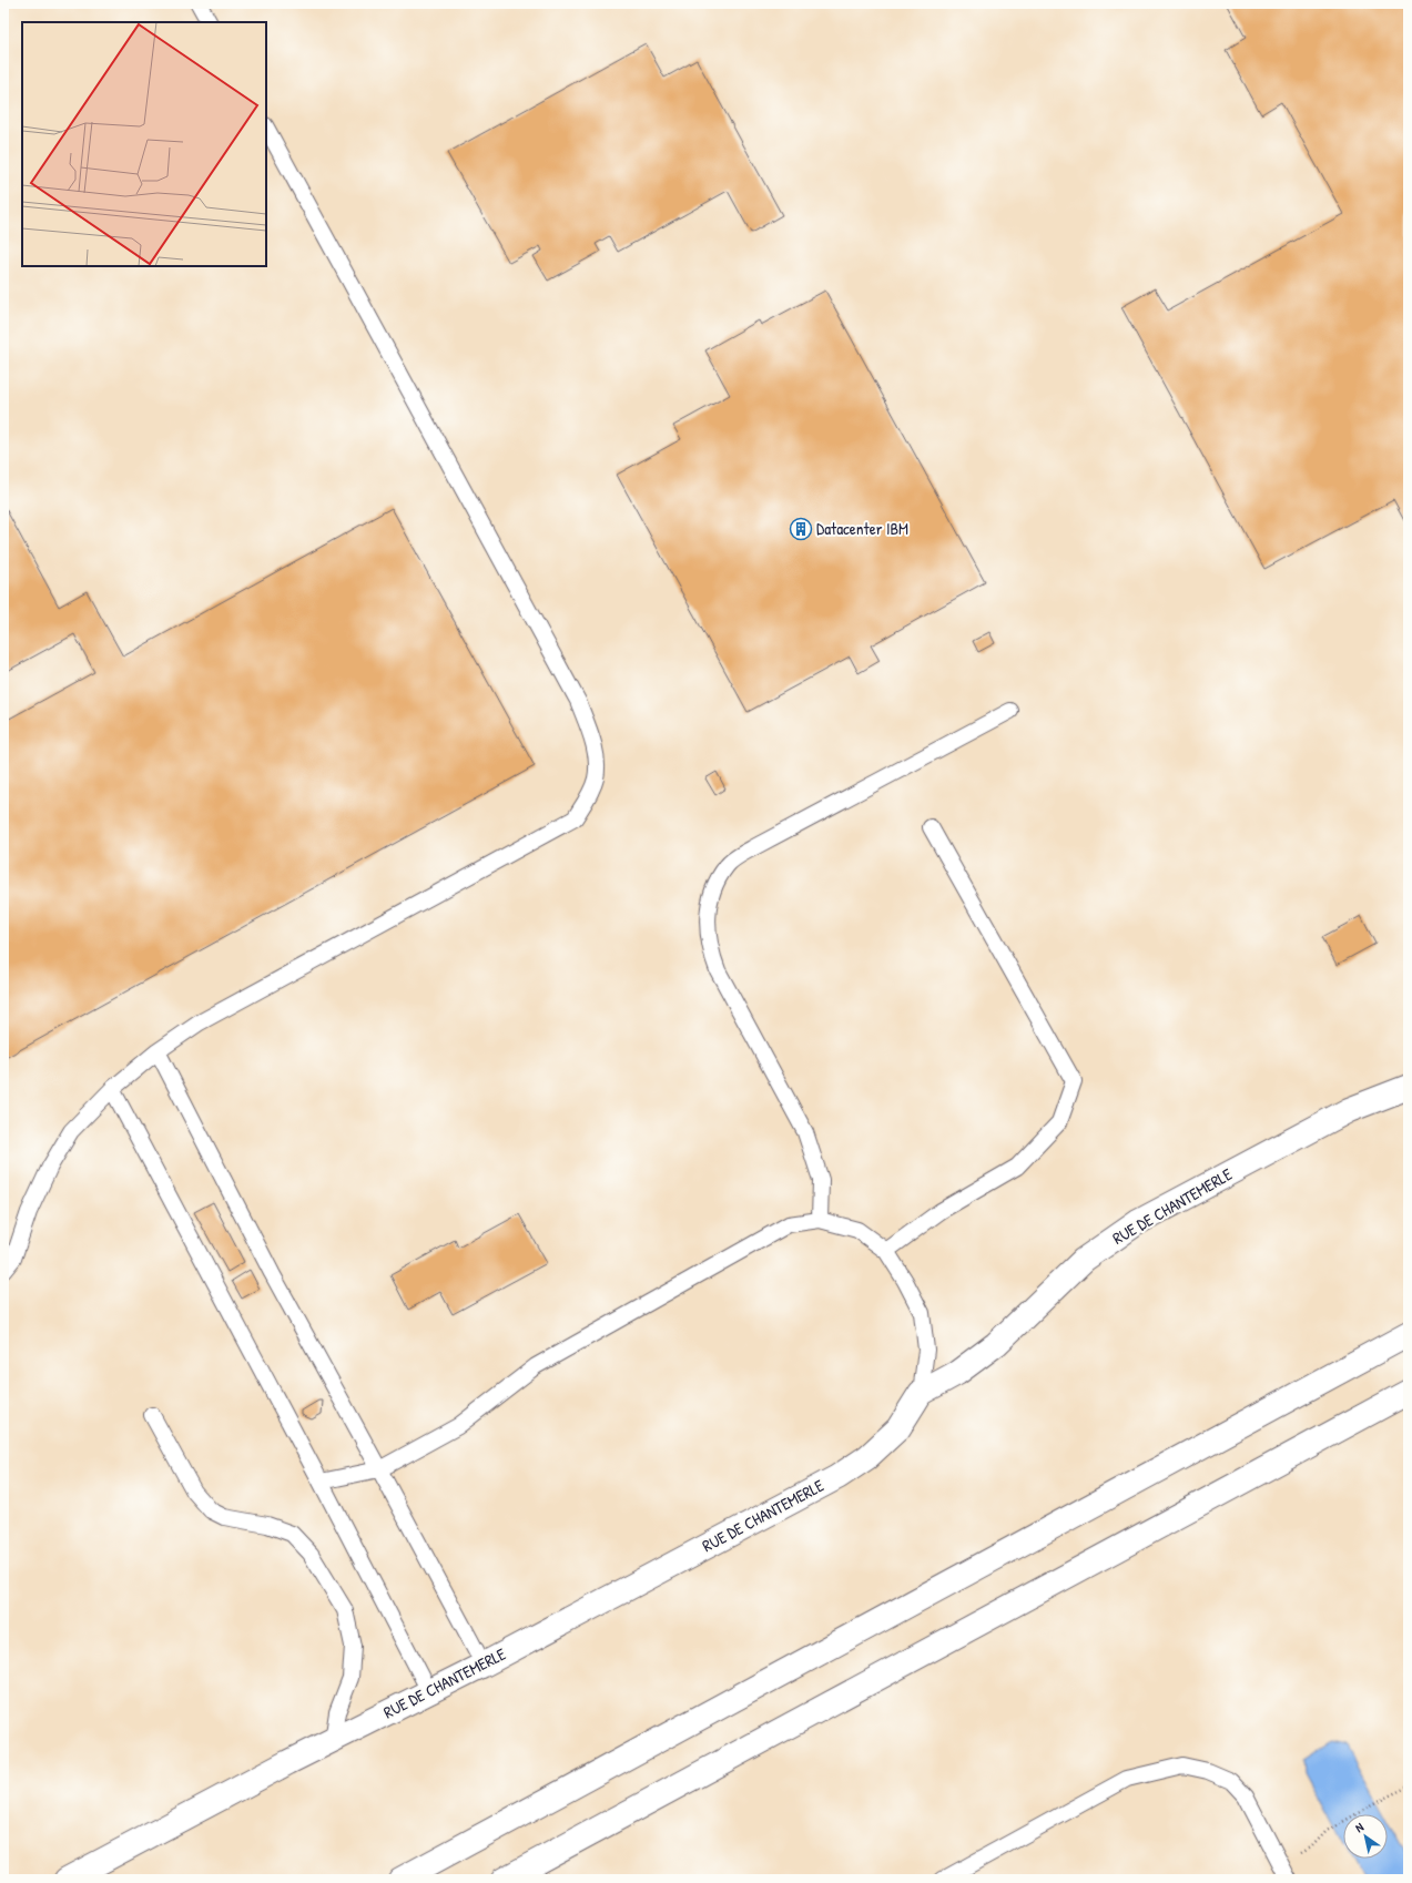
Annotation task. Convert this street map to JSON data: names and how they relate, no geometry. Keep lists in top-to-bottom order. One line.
{"streets":{"main road":["RUE DE CHANTEMERLE"]},"places":{"building":["Datacenter IBM"]},"north":"top left"}
